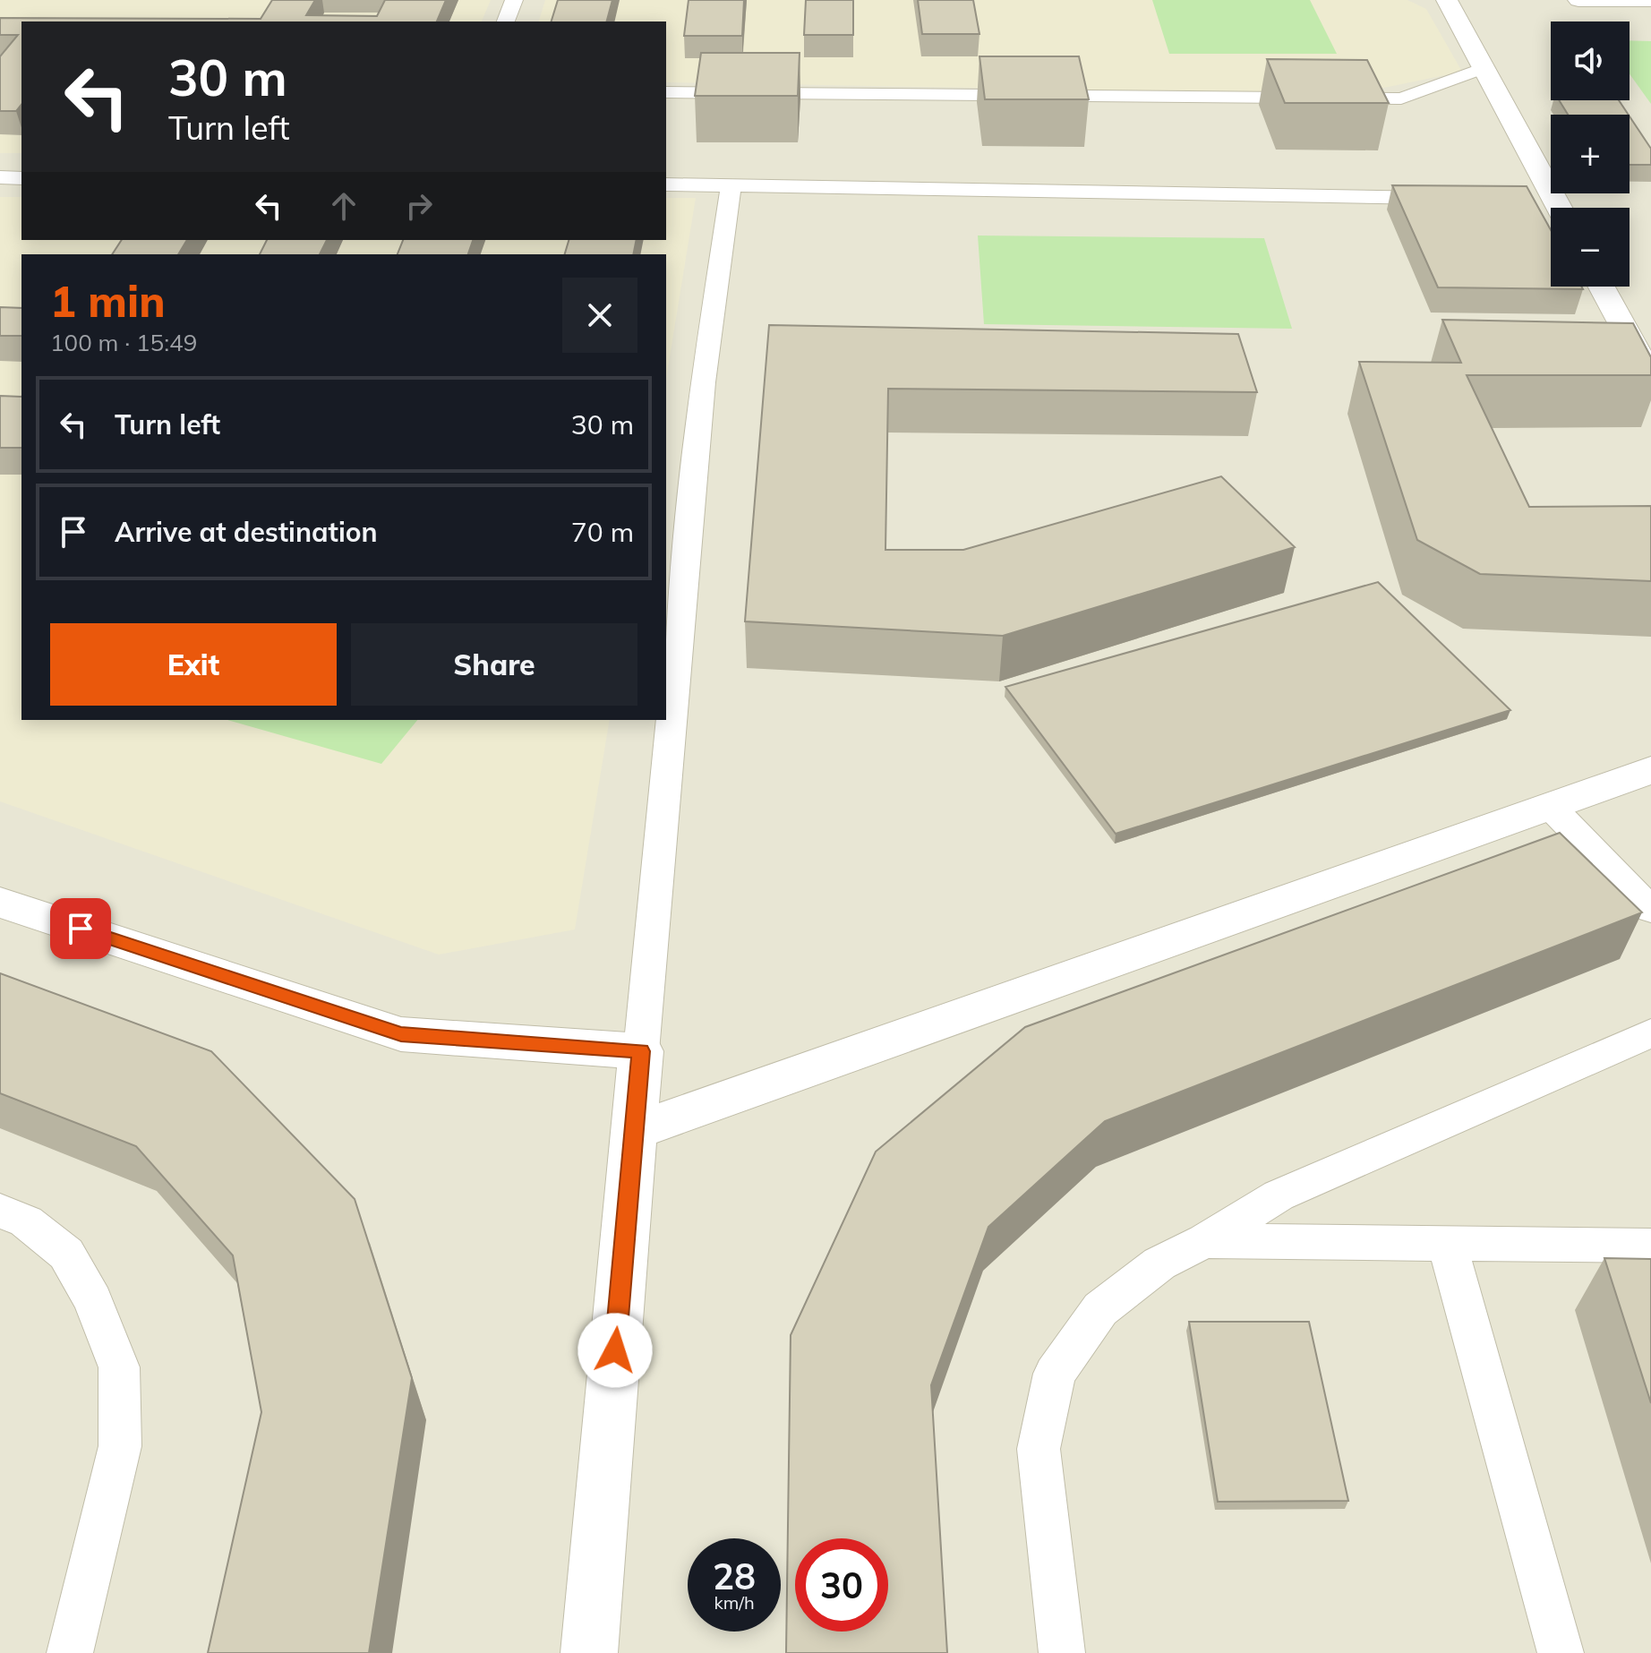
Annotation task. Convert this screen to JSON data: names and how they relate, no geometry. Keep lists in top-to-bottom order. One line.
{"page":{"map_buttons":["+","−"],"turn":["30 m","Turn left"],"heading":["1 min","100 m · 15:49"],"list":[{"name":"Turn left","value":"30 m"},{"name":"Arrive at destination","value":"70 m"}],"buttons":["Exit","Share"],"speed":"28 km/h","limit":"30"}}
